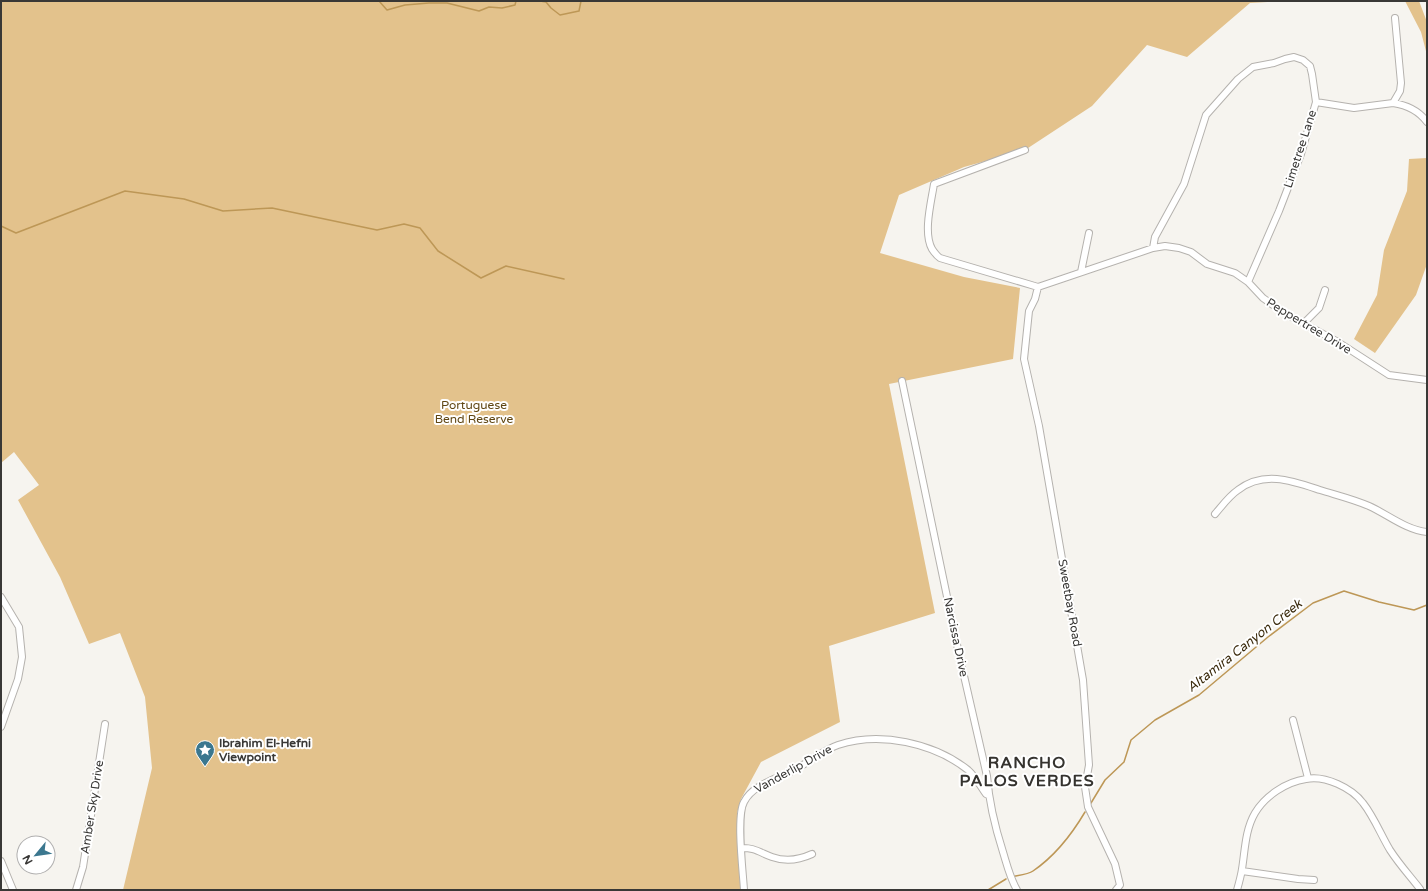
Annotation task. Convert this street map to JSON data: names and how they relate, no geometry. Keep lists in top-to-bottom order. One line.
{"streets":{"street":["Limetree Lane","Peppertree Drive","Sweetbay Road","Narcissa Drive","Vanderlip Drive","Amber Sky Drive"]},"crossings":[["Limetree Lane","Peppertree Drive"],["Peppertree Drive","Sweetbay Road"],["Narcissa Drive","Vanderlip Drive"]],"districts":["RANCHO PALOS VERDES"],"water":["Altamira Canyon Creek"],"parks":["Portuguese Bend Reserve"],"places":{"place":["Ibrahim El-Hefni Viewpoint"]},"north":"bottom left"}
